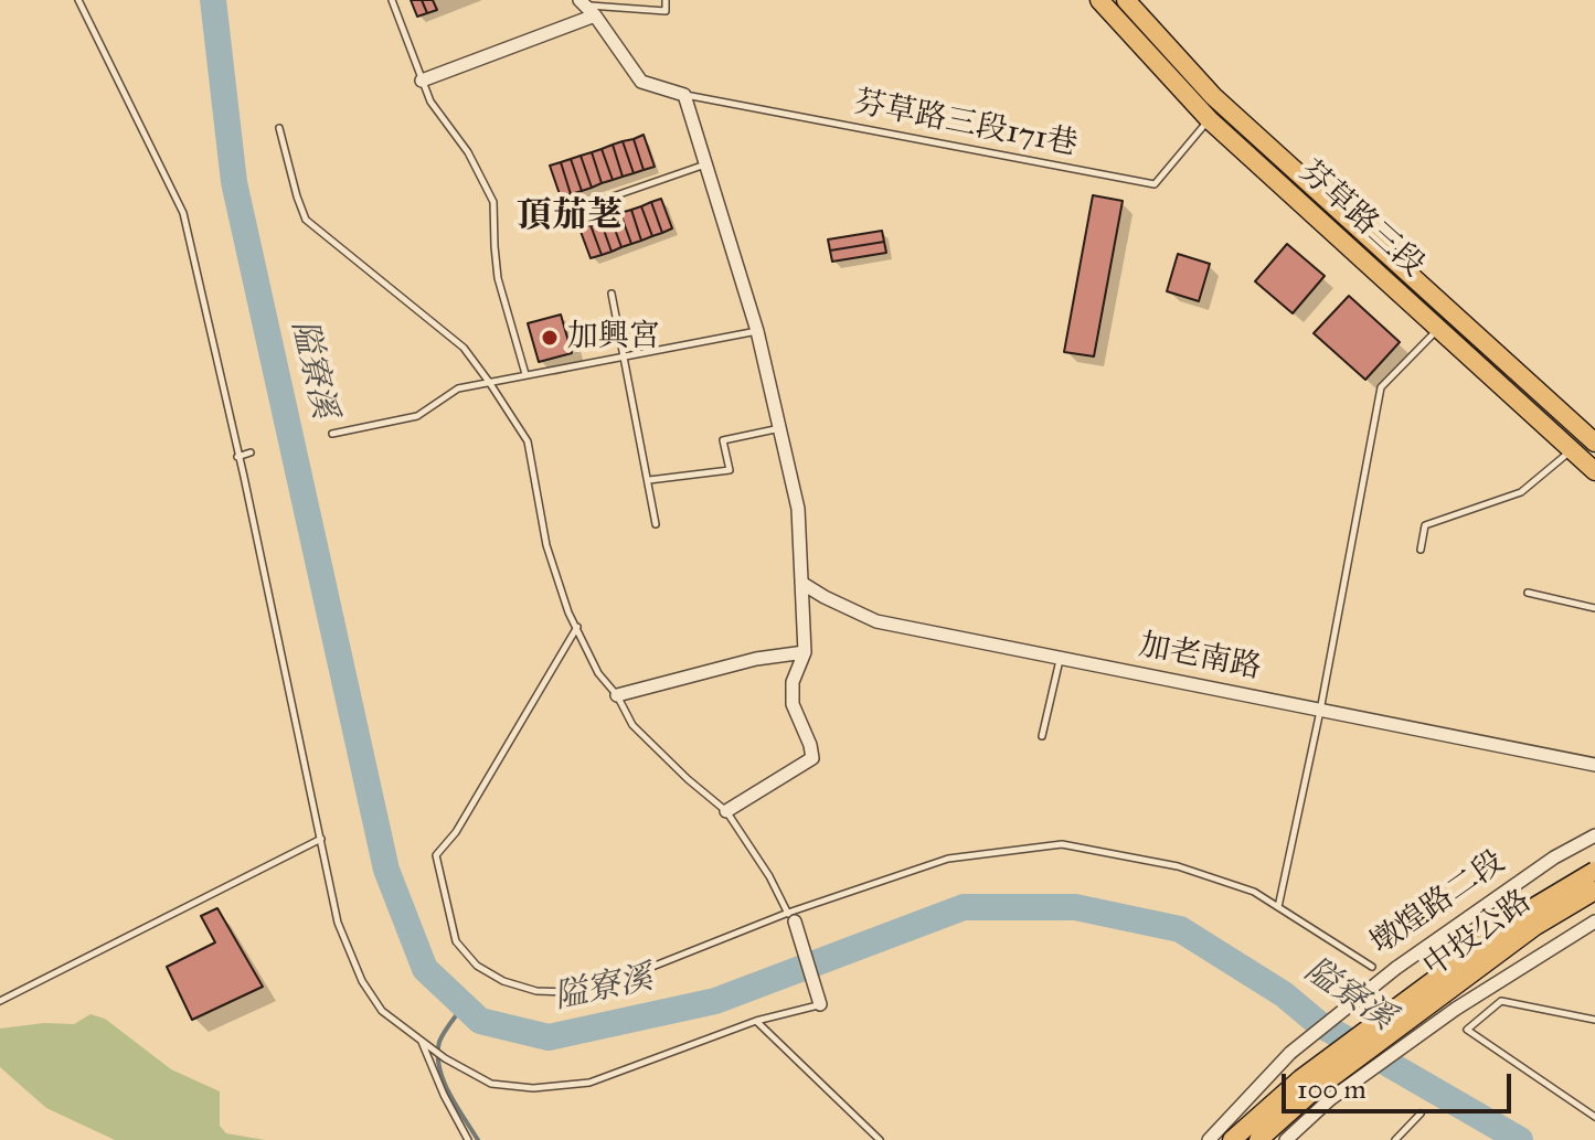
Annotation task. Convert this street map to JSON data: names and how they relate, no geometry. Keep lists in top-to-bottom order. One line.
{"streets":{"main road":["芬草路三段","中投公路"],"street":["加老南路","墩煌路二段"],"lane":["芬草路三段171巷"]},"crossings":[["芬草路三段171巷","芬草路三段"]],"districts":["頂茄荖"],"water":["隘寮溪"],"places":["加興宮"],"scale_bar":"100 m"}
